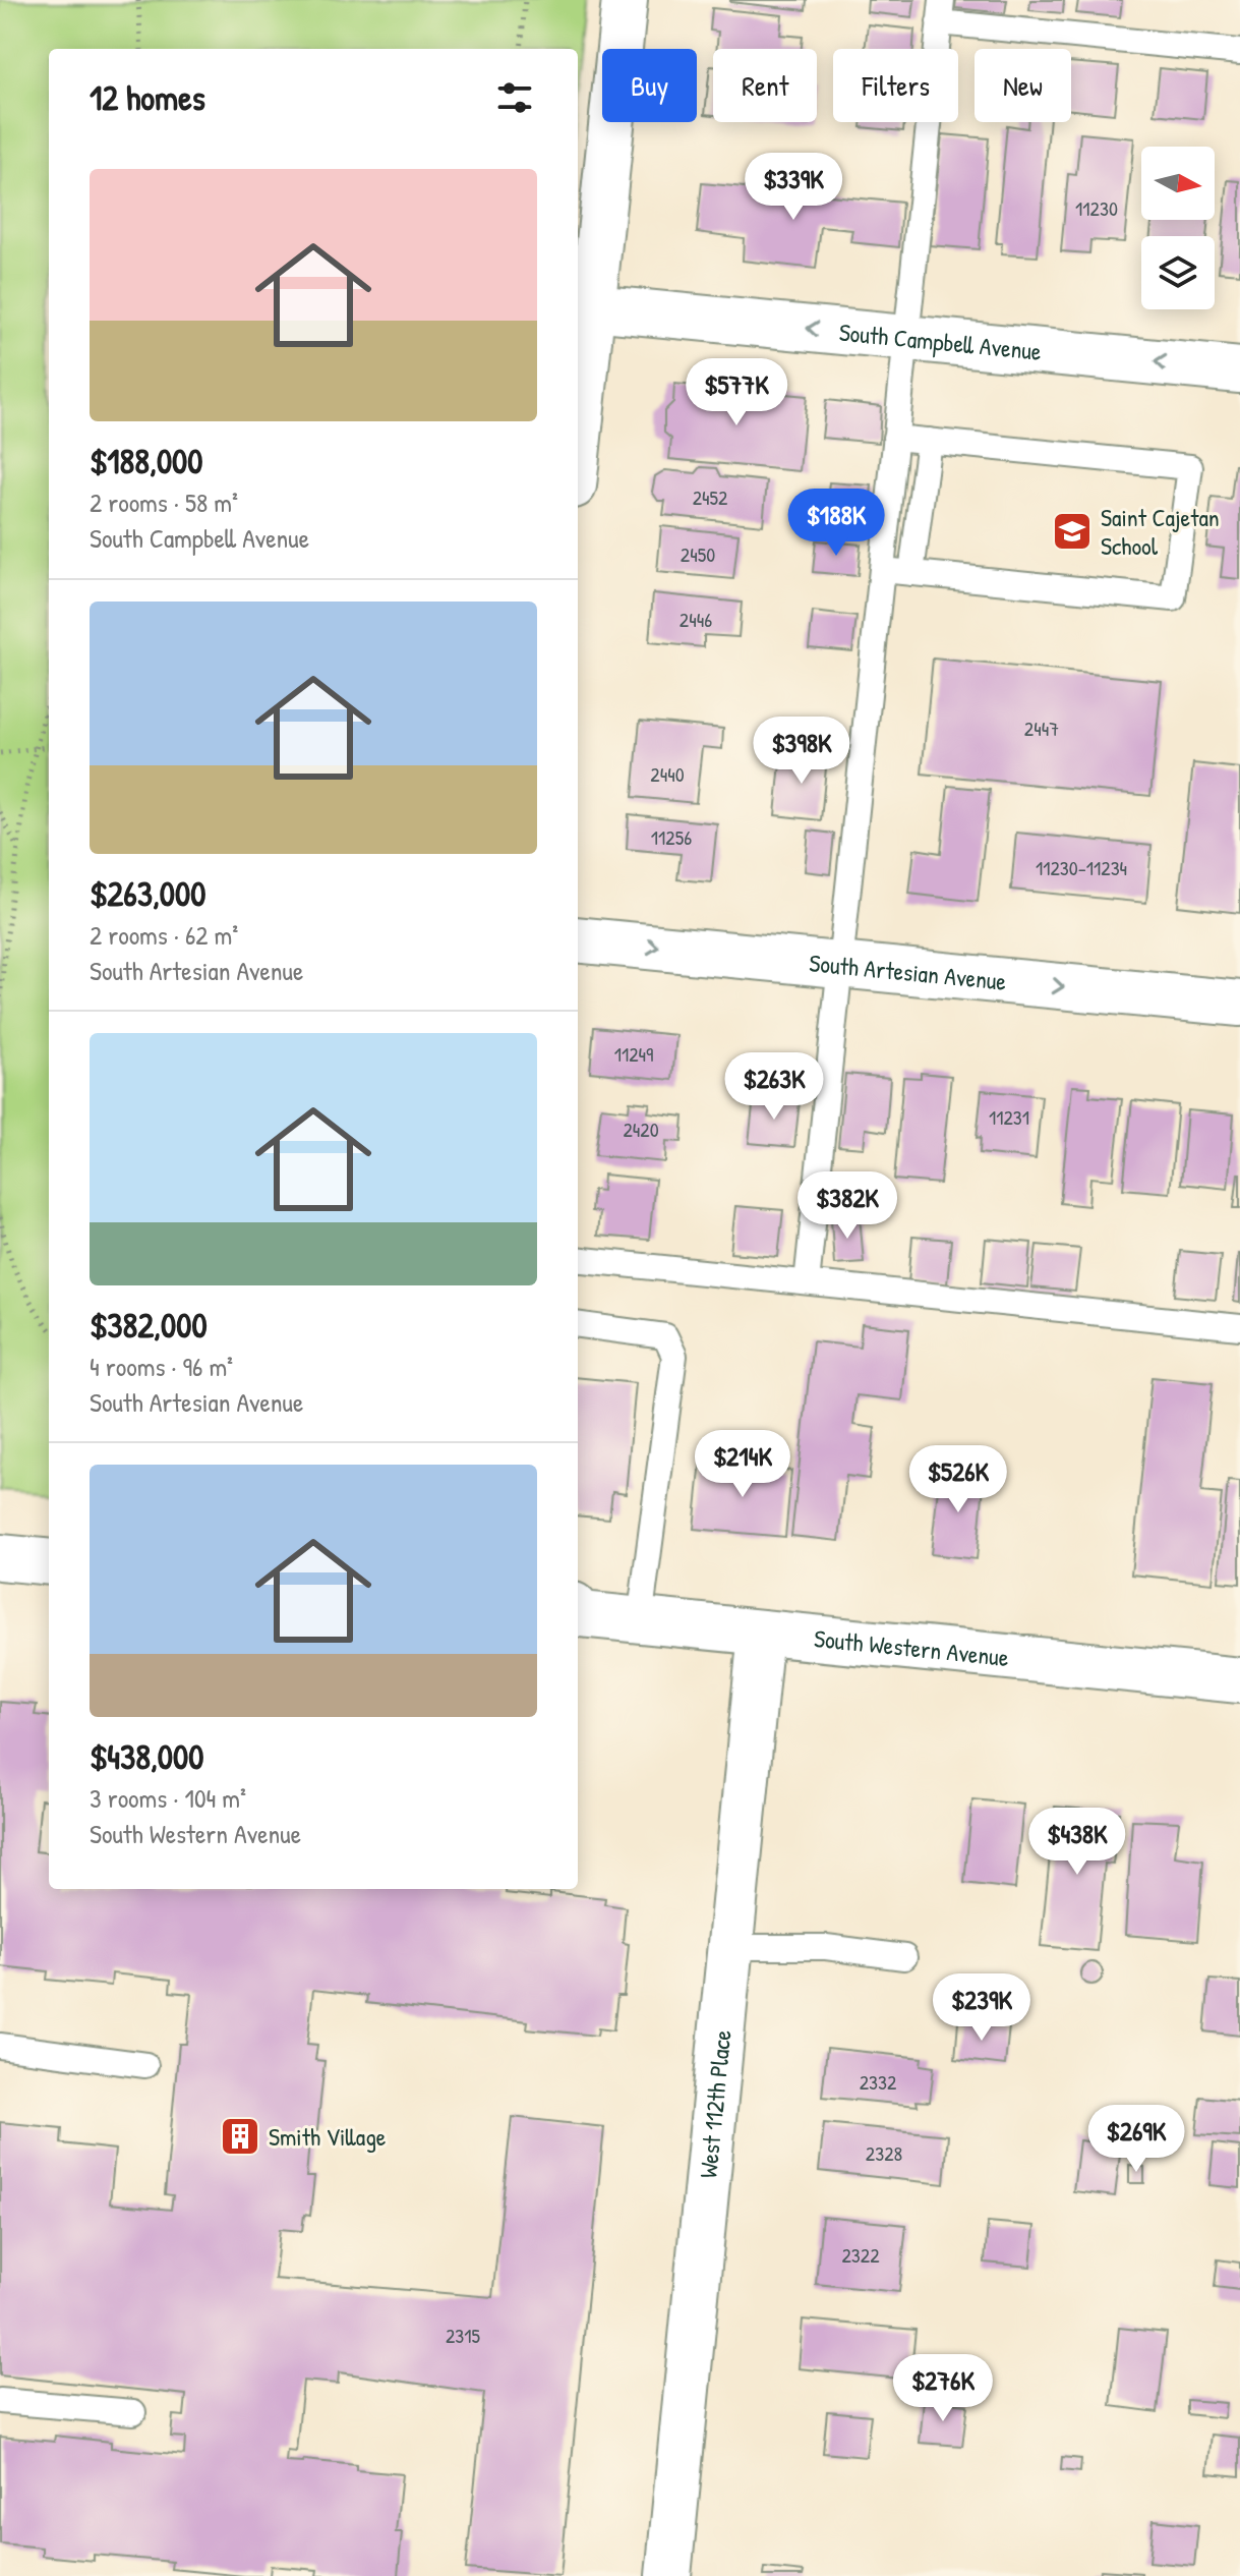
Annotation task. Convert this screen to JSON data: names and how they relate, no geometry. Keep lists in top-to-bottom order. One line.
{"streets":{"street":["South Campbell Avenue","South Artesian Avenue","South Western Avenue","West 112th Place"]},"crossings":[["South Western Avenue","West 112th Place"]],"one_way":["South Campbell Avenue","South Artesian Avenue"],"places":{"school or university":["Saint Cajetan School"],"building":["Smith Village"]},"house_numbers":["11230","2452","2450","2446","2447","2440","11256","11230-11234","11249","11231","2420","2332","2328","2322","2315"],"north":"right","page":{"chip":["Buy","Rent","Filters","New"],"heading":"12 homes","list":[{"name":"$188,000","note":"2 rooms · 58 m² · South Campbell Avenue"},{"name":"$263,000","note":"2 rooms · 62 m² · South Artesian Avenue"},{"name":"$382,000","note":"4 rooms · 96 m² · South Artesian Avenue"},{"name":"$438,000","note":"3 rooms · 104 m² · South Western Avenue"}],"price":["$339K","$577K","$188K","$398K","$263K","$382K","$214K","$526K","$438K","$239K","$269K","$276K"]}}
